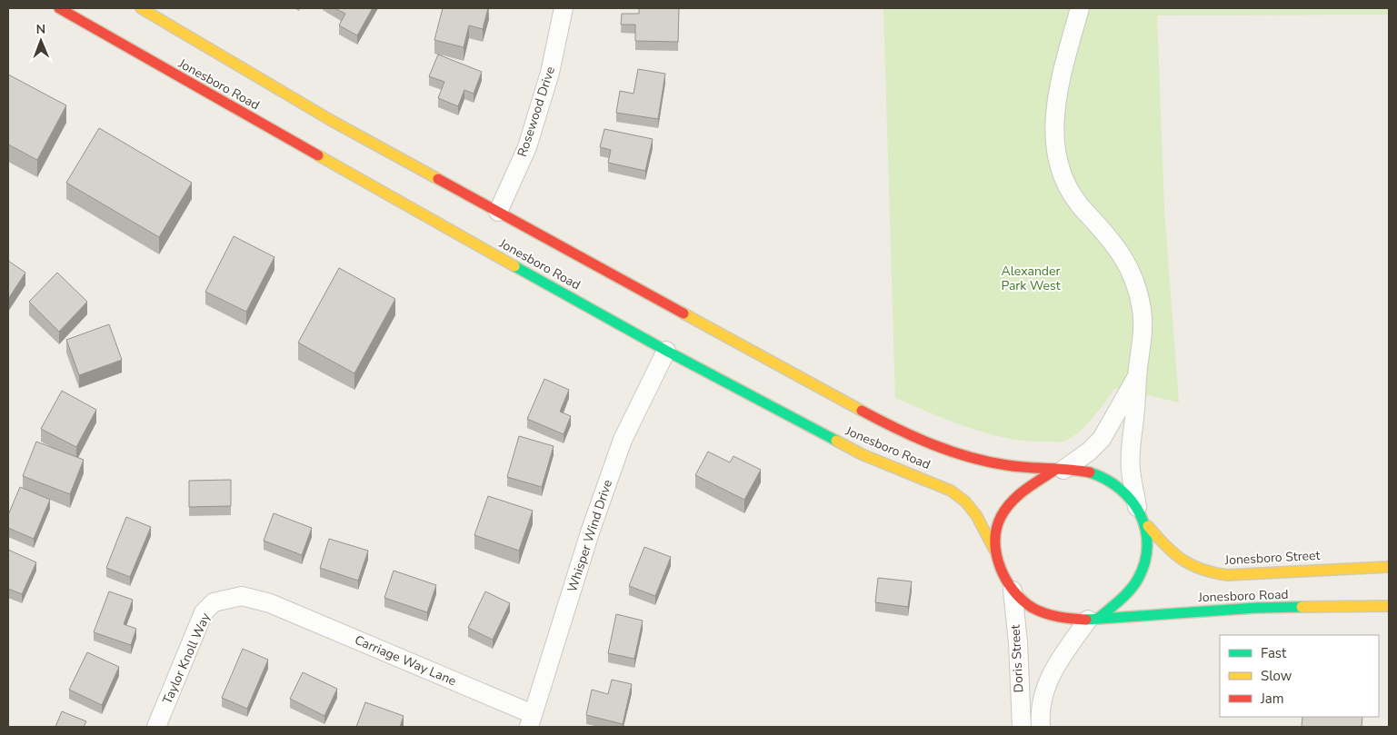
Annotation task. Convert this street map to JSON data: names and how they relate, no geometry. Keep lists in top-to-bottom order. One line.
{"streets":{"main road":["Jonesboro Road","Jonesboro Street"],"street":["Rosewood Drive","Whisper Wind Drive","Taylor Knoll Way","Doris Street","Carriage Way Lane"]},"crossings":[["Jonesboro Road","Rosewood Drive"],["Jonesboro Road","Whisper Wind Drive"],["Jonesboro Road","Jonesboro Street"],["Jonesboro Road","Doris Street"],["Whisper Wind Drive","Carriage Way Lane"],["Jonesboro Street","Doris Street"],["Taylor Knoll Way","Carriage Way Lane"]],"parks":["Alexander Park West"],"legend":["Fast","Slow","Jam"],"north":"top"}
